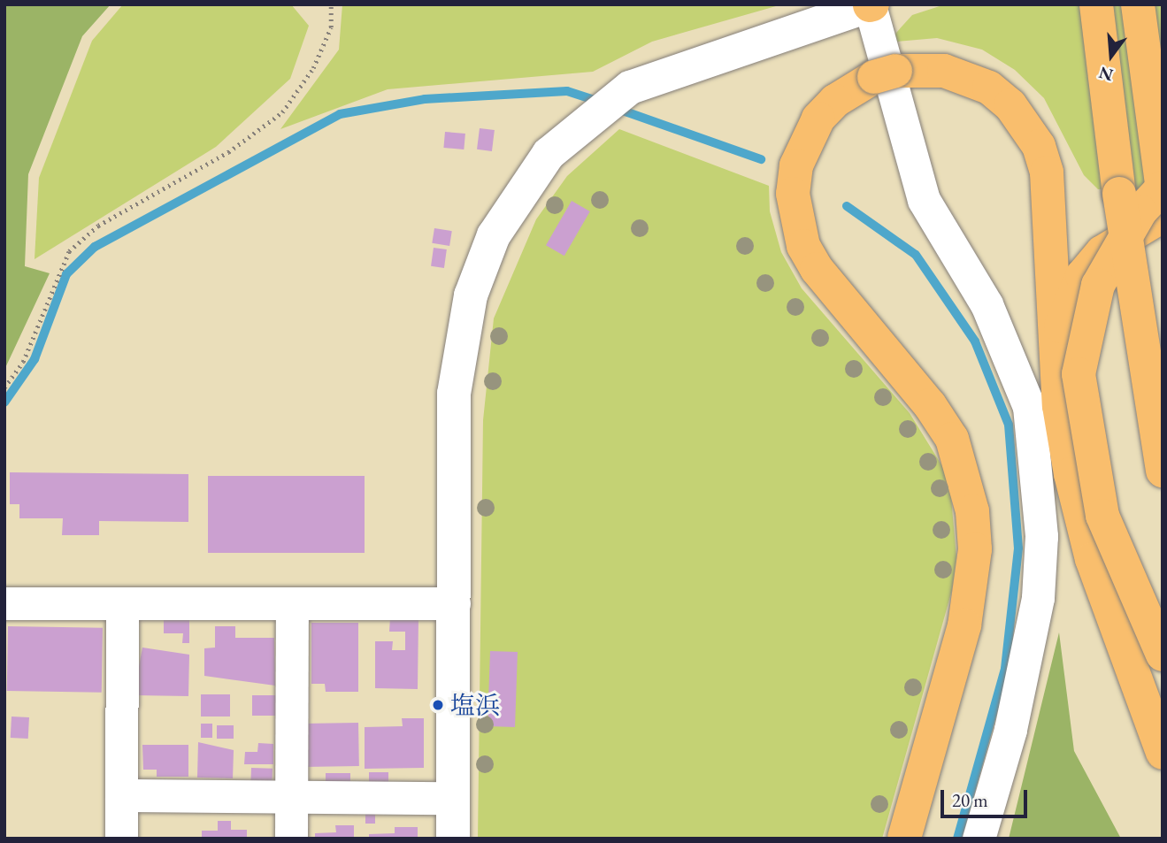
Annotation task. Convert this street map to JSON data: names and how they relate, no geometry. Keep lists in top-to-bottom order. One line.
{"places":["塩浜"],"scale_bar":"20 m","north":"bottom"}
